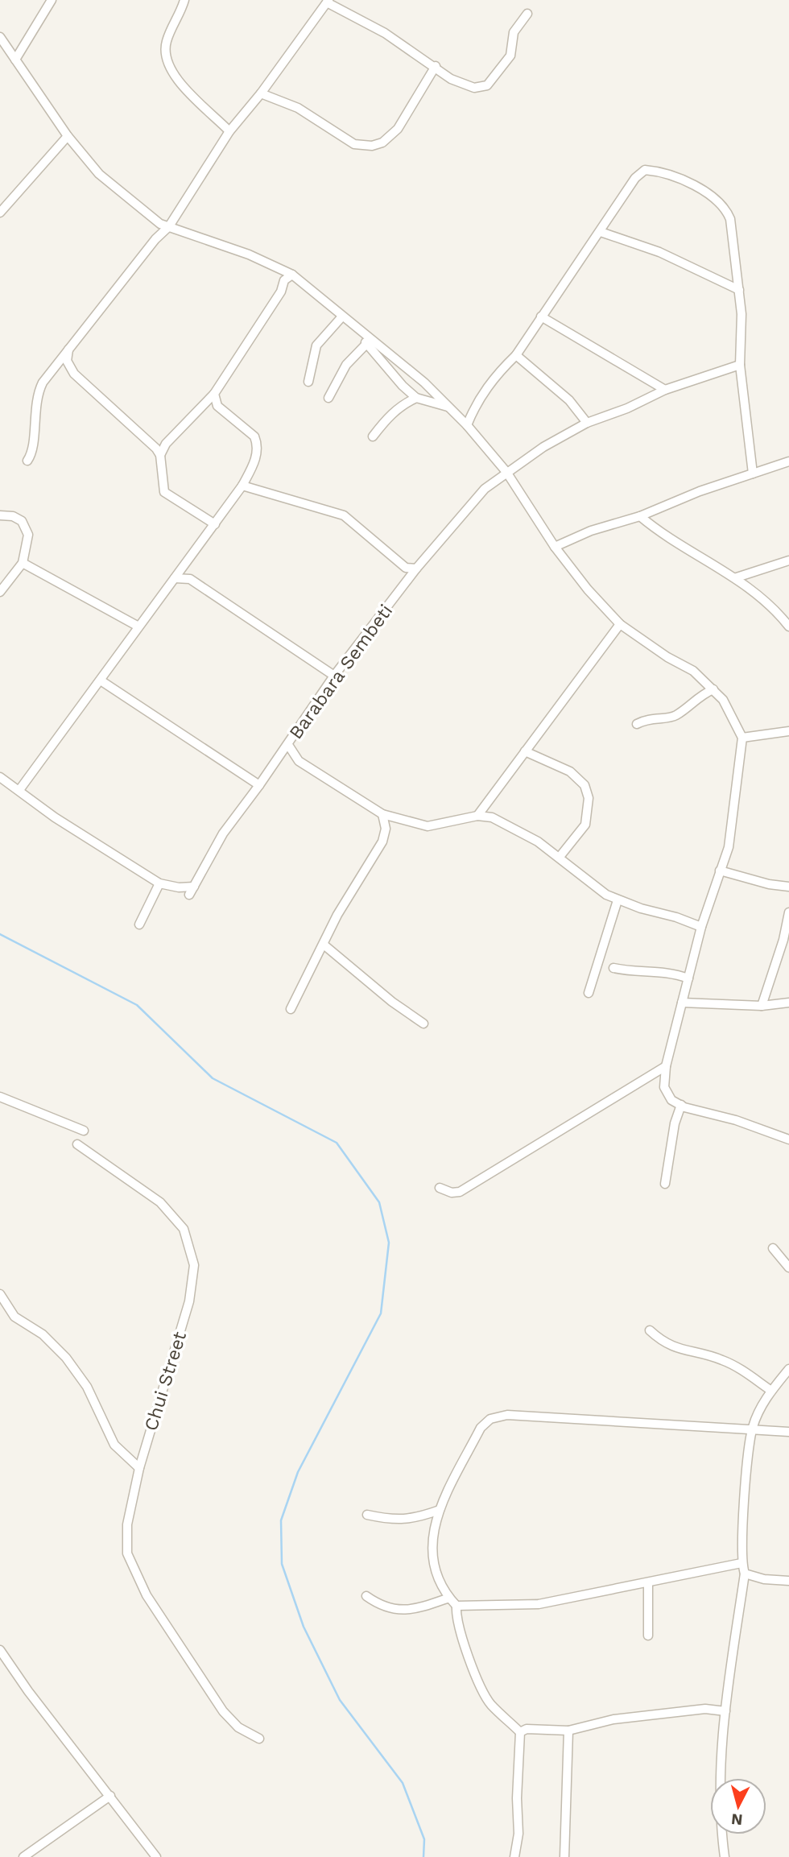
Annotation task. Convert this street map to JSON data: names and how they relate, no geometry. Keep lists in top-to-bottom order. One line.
{"streets":{"street":["Barabara Sembeti","Chui Street"]},"north":"bottom"}
